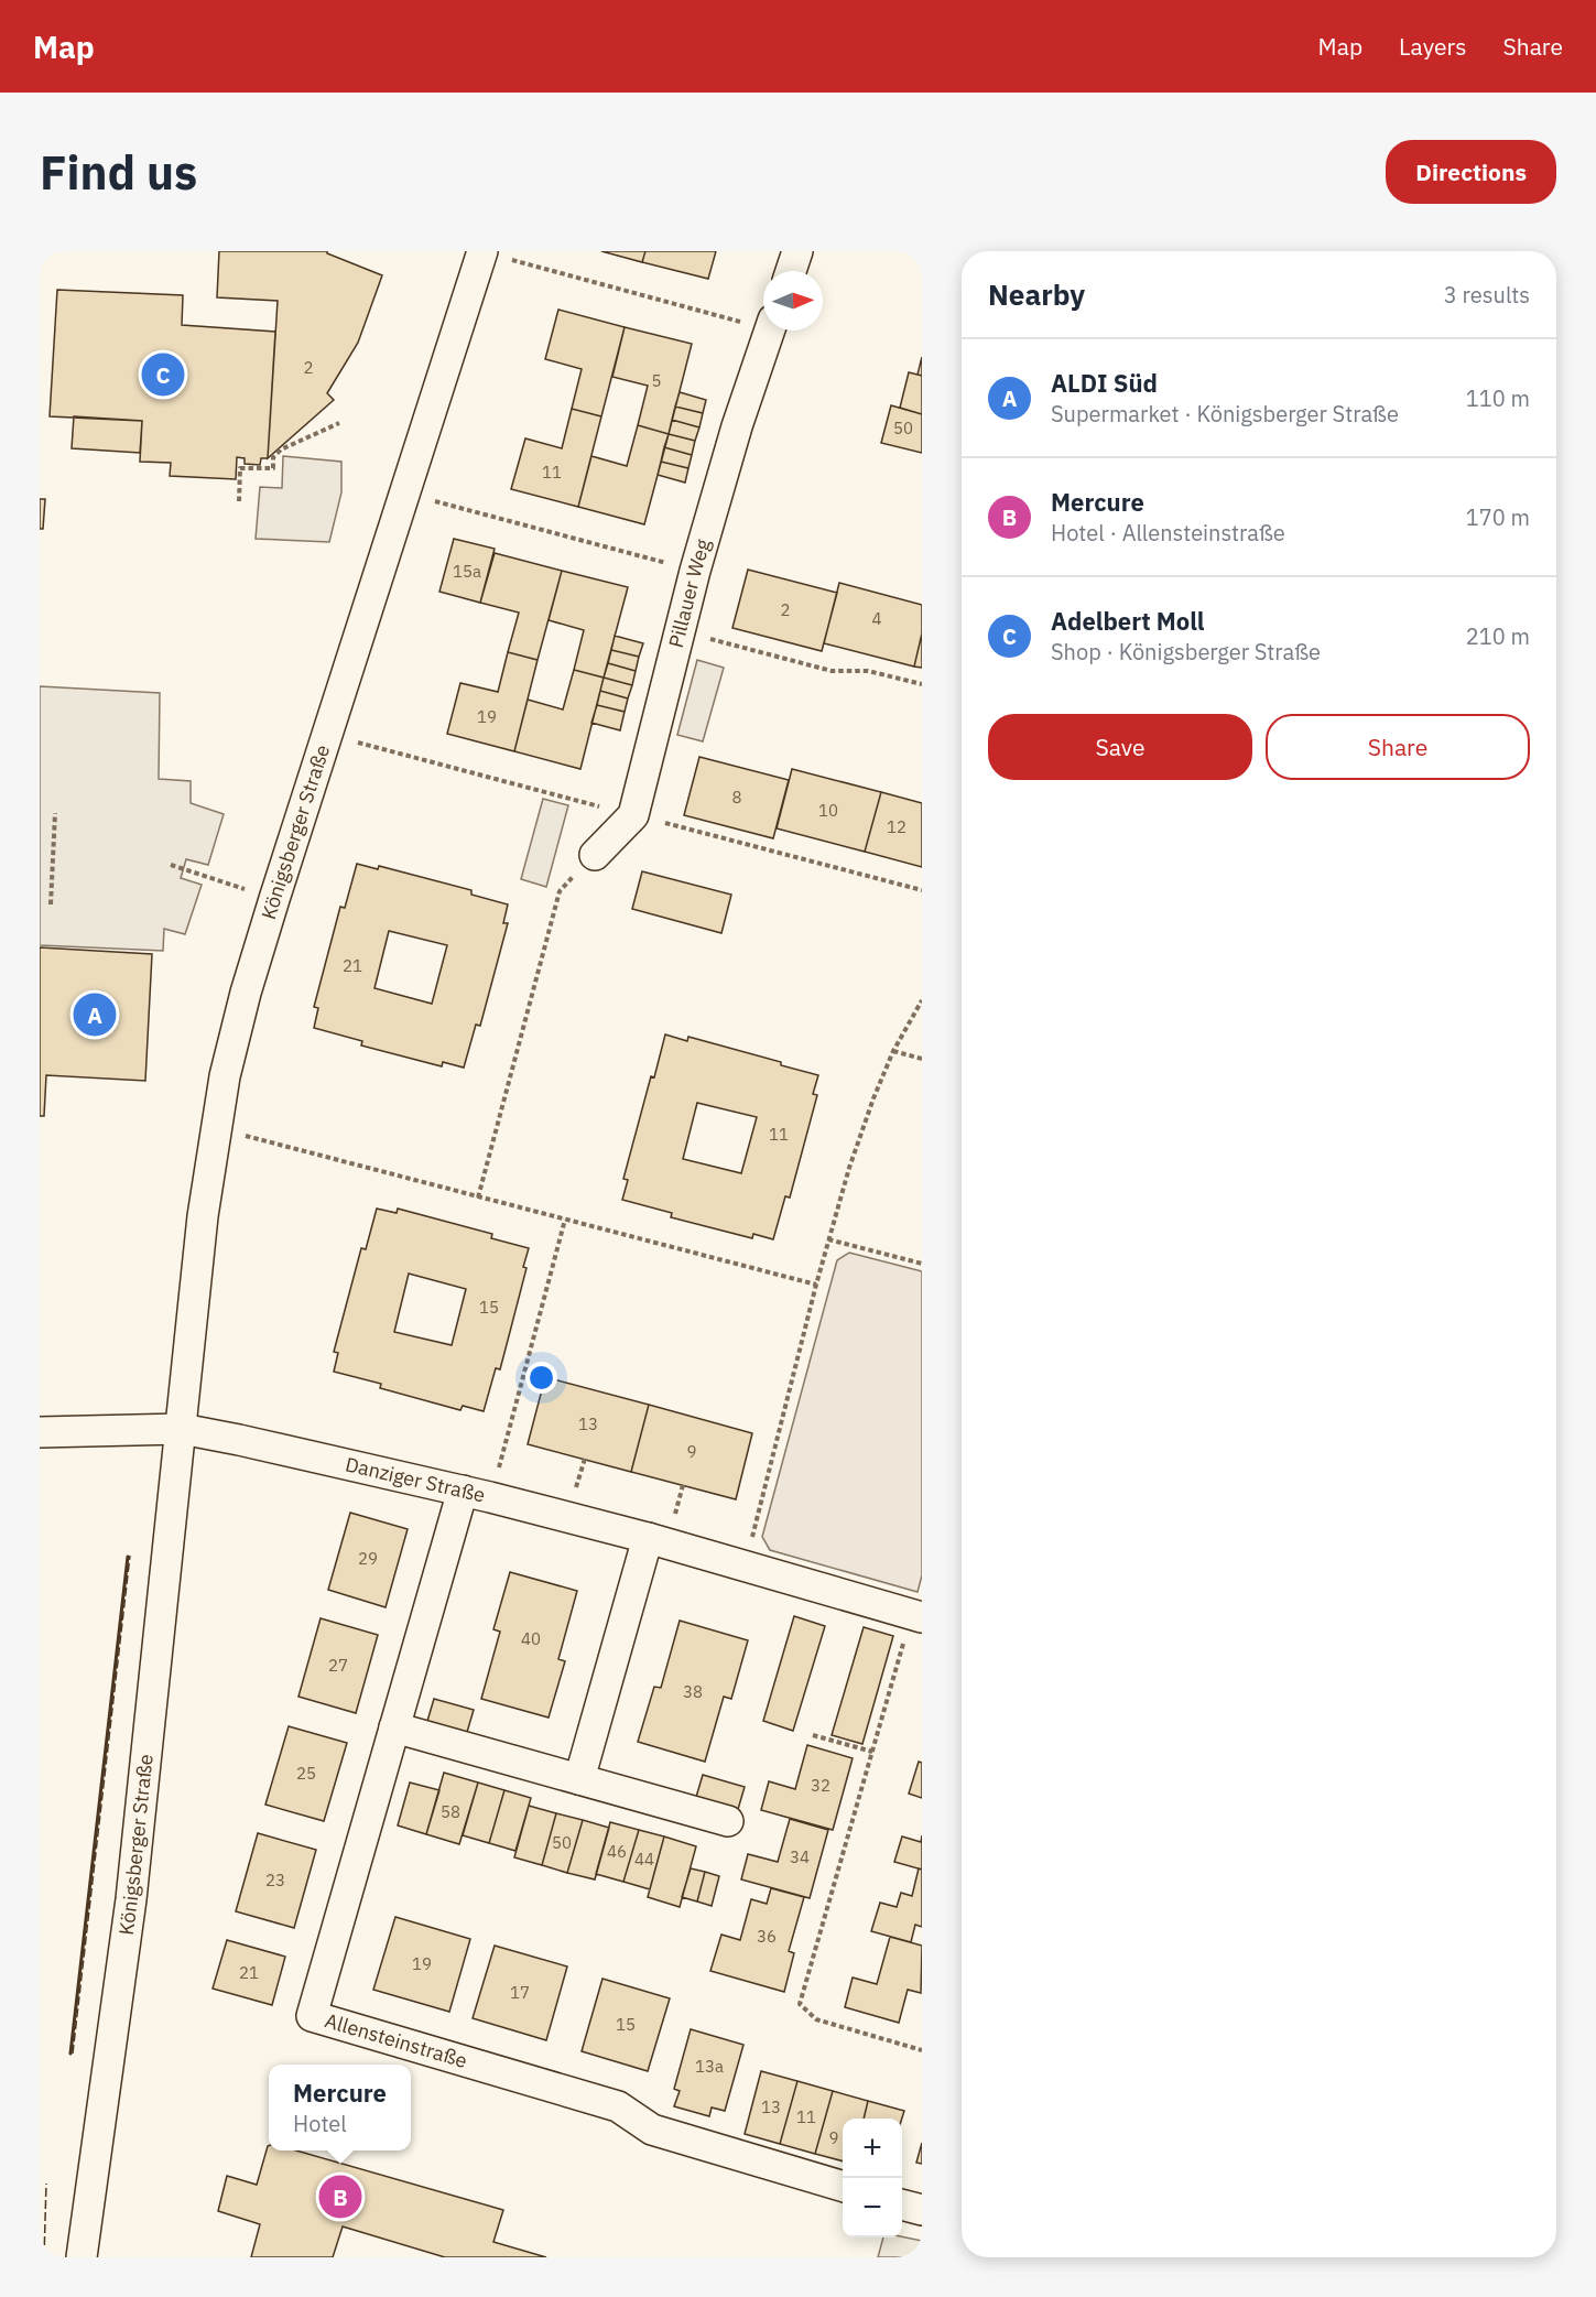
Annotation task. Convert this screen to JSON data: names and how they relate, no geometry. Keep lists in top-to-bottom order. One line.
{"streets":{"street":["Pillauer Weg","Königsberger Straße","Danziger Straße","Allensteinstraße"]},"crossings":[["Königsberger Straße","Danziger Straße"],["Danziger Straße","Allensteinstraße"]],"house_numbers":["2","5","50","11","15a","2","4","19","8","10","12","21","11","15","13","9","29","40","27","38","25","32","58","50","46","34","44","23","36","19","21","17","15","13a","13","11","9"],"north":"right","page":{"header":"Map","nav":["Map","Layers","Share"],"buttons":["Directions",["Save","Share"]],"title":"Find us","heading":["Nearby","3 results"],"list":[{"mark":"A","name":"ALDI Süd","note":"Supermarket · Königsberger Straße","value":"110 m"},{"mark":"B","name":"Mercure","note":"Hotel · Allensteinstraße","value":"170 m"},{"mark":"C","name":"Adelbert Moll","note":"Shop · Königsberger Straße","value":"210 m"}],"pins":["C","A","B"],"popup":["Mercure","Hotel"],"map_buttons":["+","−"]}}
